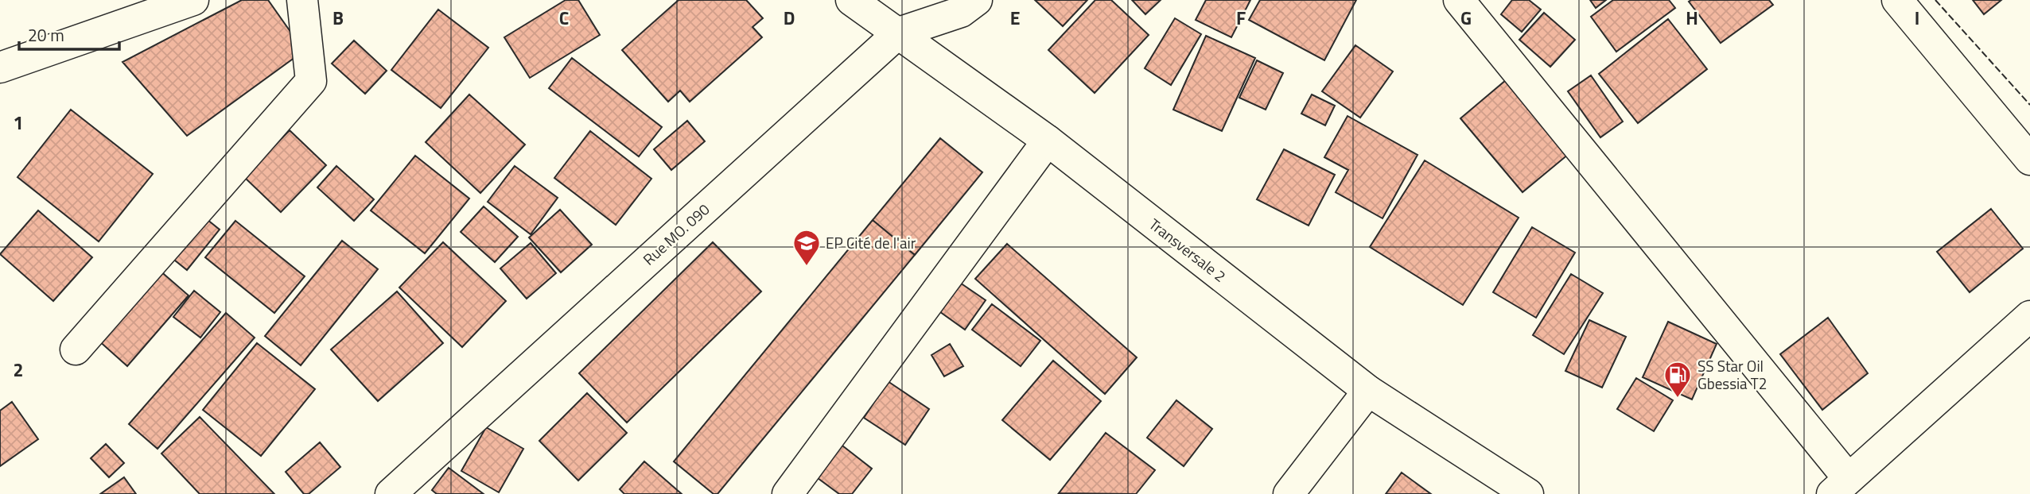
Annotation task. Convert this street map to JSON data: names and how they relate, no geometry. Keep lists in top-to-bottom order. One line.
{"streets":{"street":["Rue MO. 090","Transversale 2"]},"crossings":[["Rue MO. 090","Transversale 2"]],"places":{"school or university":["EP Cité de l'air"],"fuel station":["SS Star Oil Gbessia T2"]},"scale_bar":"20 m","grid":{"columns":["B","C","D","E","F","G","H","I"],"rows":["1","2"]}}
